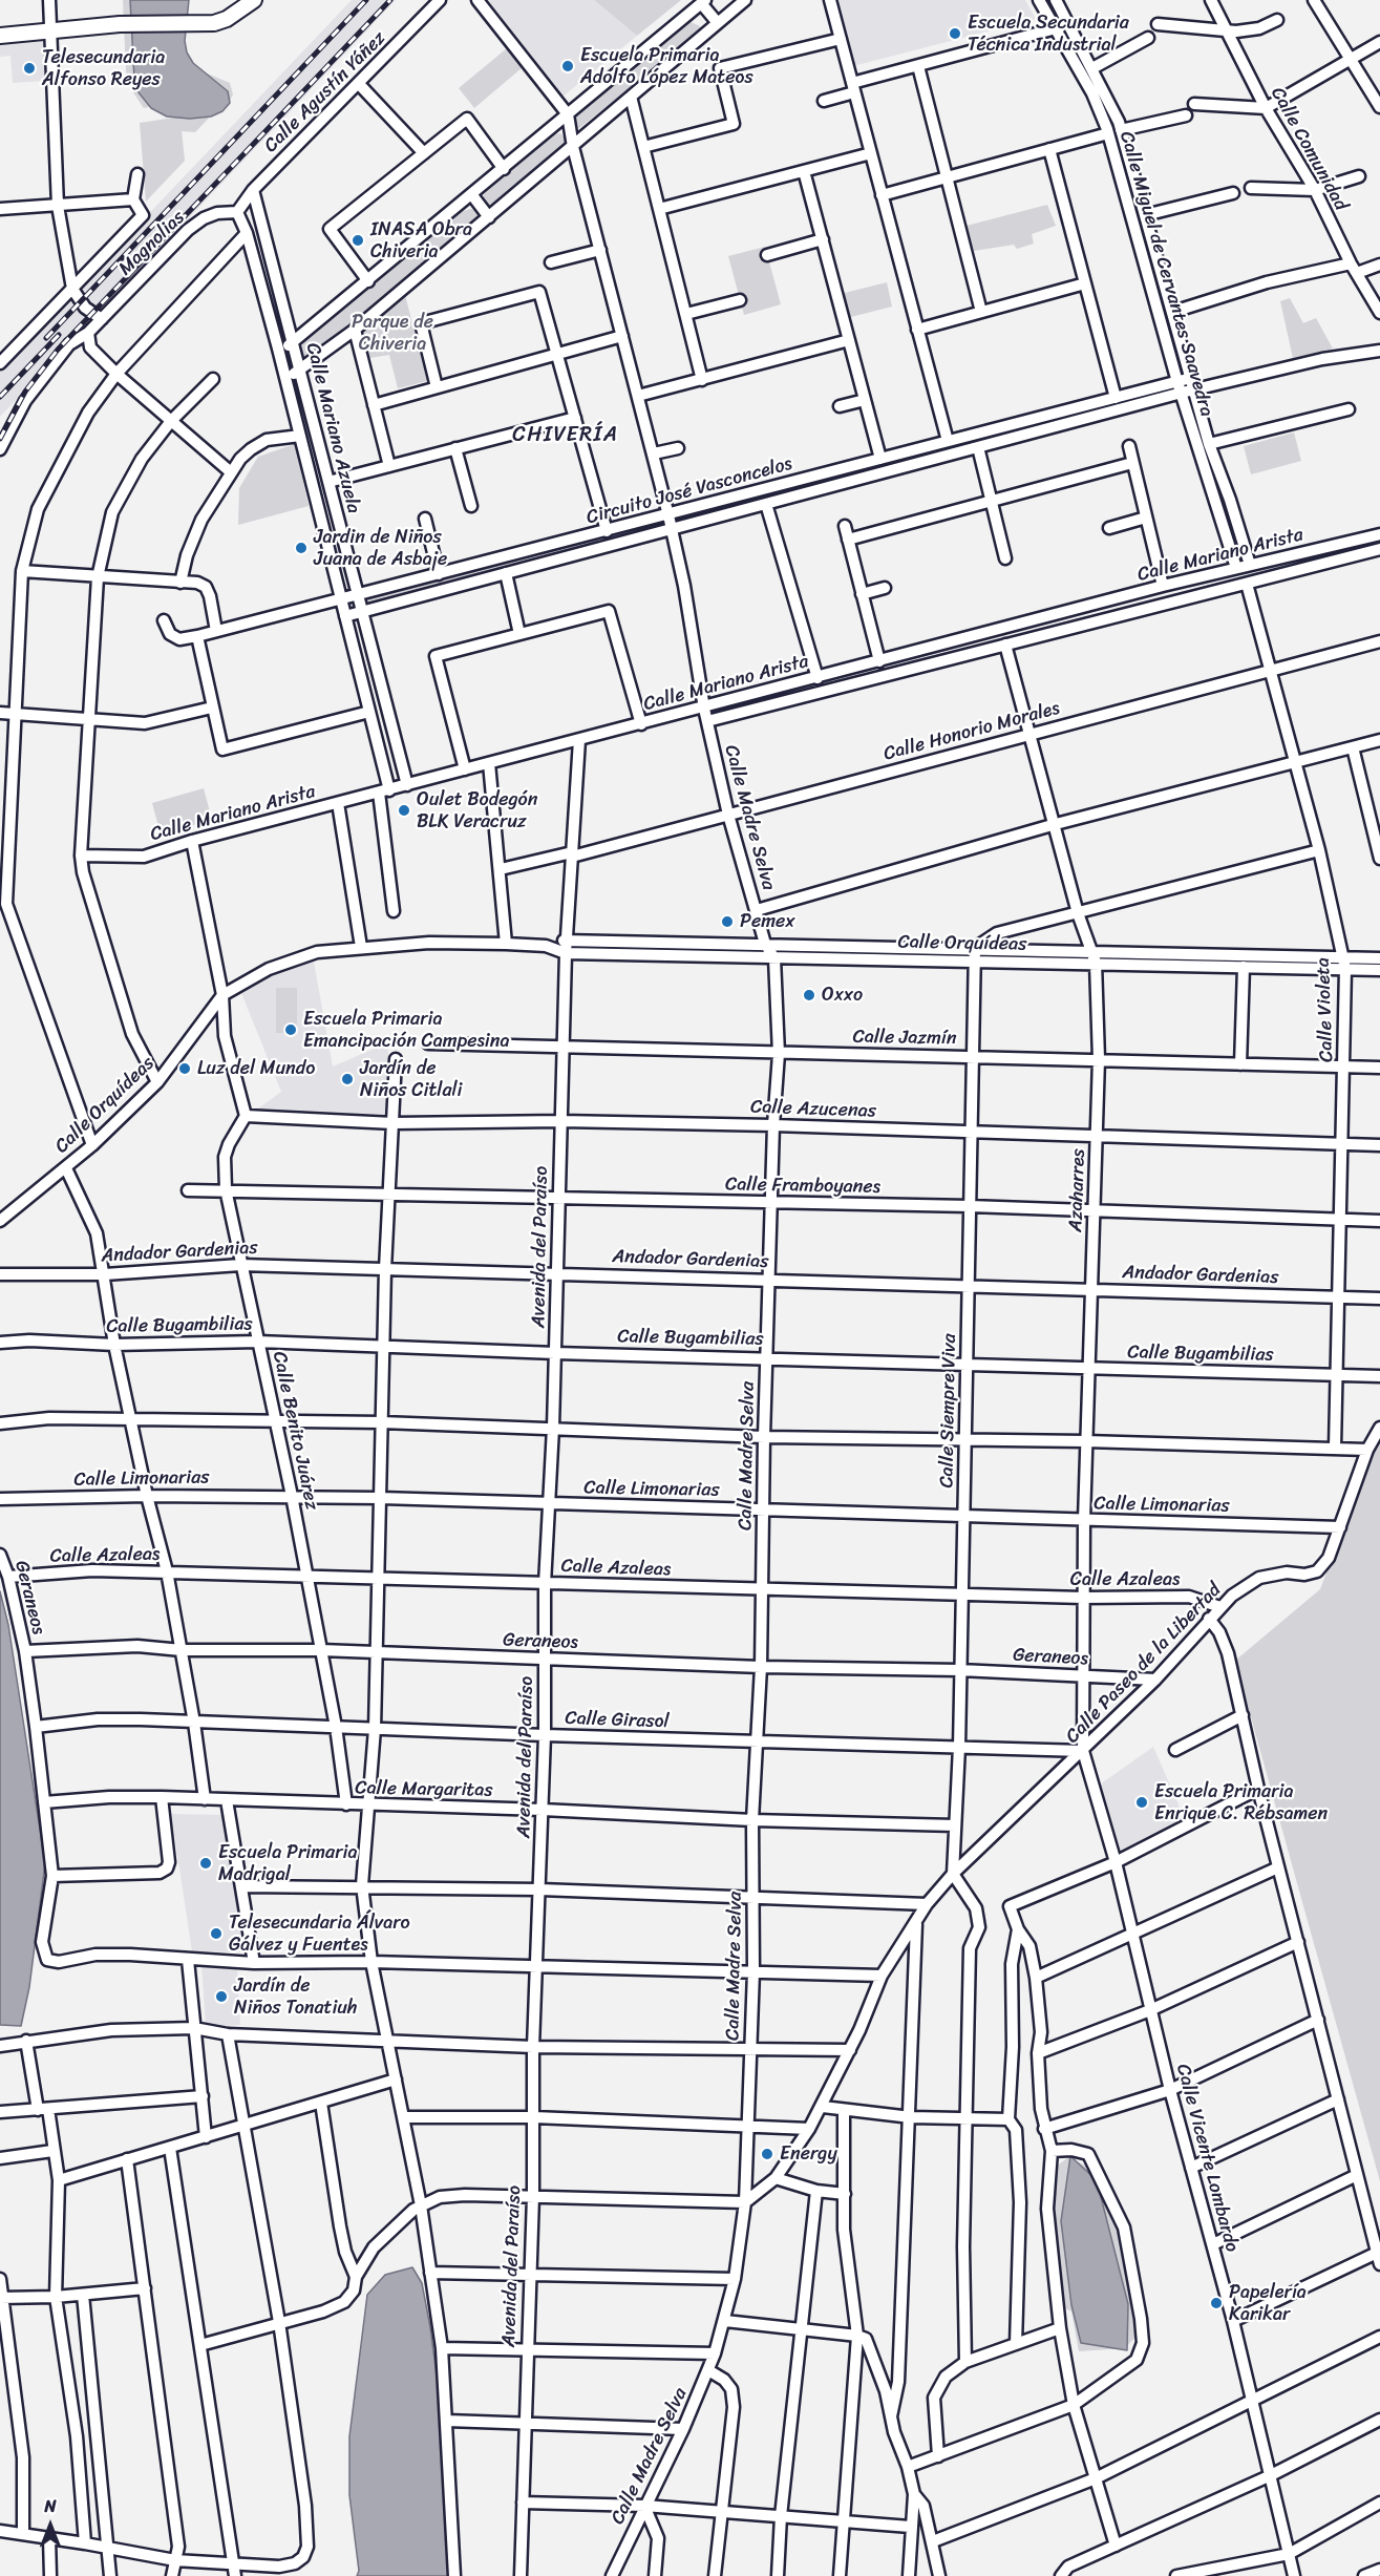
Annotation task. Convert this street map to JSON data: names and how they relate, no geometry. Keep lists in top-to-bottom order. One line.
{"streets":{"street":["Calle Agustín Yáñez","Calle Comunidad","Magnolias","Calle Miguel de Cervantes Saavedra","Calle Mariano Azuela","Circuito José Vasconcelos","Calle Mariano Arista","Calle Honorio Morales","Calle Madre Selva","Calle Orquídeas","Calle Violeta","Calle Jazmín","Calle Azucenas","Calle Framboyanes","Azaharres","Avenida del Paraíso","Andador Gardenias","Calle Bugambilias","Calle Siempre Viva","Calle Benito Juárez","Calle Limonarias","Calle Azaleas","Geraneos","Calle Paseo de la Libertad","Calle Girasol","Calle Margaritas","Calle Vicente Lombardo"]},"crossings":[["Calle Agustín Yáñez","Magnolias"],["Calle Agustín Yáñez","Calle Mariano Azuela"],["Magnolias","Calle Mariano Azuela"],["Calle Miguel de Cervantes Saavedra","Circuito José Vasconcelos"],["Calle Miguel de Cervantes Saavedra","Calle Mariano Arista"],["Calle Mariano Azuela","Circuito José Vasconcelos"],["Calle Mariano Azuela","Calle Mariano Arista"],["Circuito José Vasconcelos","Calle Madre Selva"],["Calle Mariano Arista","Calle Madre Selva"],["Calle Mariano Arista","Calle Violeta"],["Calle Mariano Arista","Azaharres"],["Calle Mariano Arista","Avenida del Paraíso"],["Calle Honorio Morales","Calle Madre Selva"],["Calle Honorio Morales","Calle Violeta"],["Calle Honorio Morales","Azaharres"],["Calle Honorio Morales","Avenida del Paraíso"],["Calle Madre Selva","Calle Orquídeas"],["Calle Madre Selva","Calle Jazmín"],["Calle Madre Selva","Calle Azucenas"],["Calle Madre Selva","Calle Framboyanes"],["Calle Madre Selva","Andador Gardenias"],["Calle Madre Selva","Calle Bugambilias"],["Calle Madre Selva","Calle Limonarias"],["Calle Madre Selva","Calle Azaleas"],["Calle Madre Selva","Geraneos"],["Calle Madre Selva","Calle Girasol"],["Calle Madre Selva","Calle Margaritas"],["Calle Orquídeas","Calle Violeta"],["Calle Orquídeas","Azaharres"],["Calle Orquídeas","Avenida del Paraíso"],["Calle Orquídeas","Calle Siempre Viva"],["Calle Violeta","Calle Jazmín"],["Calle Violeta","Calle Azucenas"],["Calle Violeta","Calle Framboyanes"],["Calle Violeta","Andador Gardenias"],["Calle Violeta","Calle Bugambilias"],["Calle Jazmín","Azaharres"],["Calle Jazmín","Avenida del Paraíso"],["Calle Jazmín","Calle Siempre Viva"],["Calle Azucenas","Azaharres"],["Calle Azucenas","Avenida del Paraíso"],["Calle Azucenas","Calle Siempre Viva"],["Calle Azucenas","Calle Benito Juárez"],["Calle Framboyanes","Azaharres"],["Calle Framboyanes","Avenida del Paraíso"],["Calle Framboyanes","Calle Siempre Viva"],["Calle Framboyanes","Calle Benito Juárez"],["Azaharres","Andador Gardenias"],["Azaharres","Calle Bugambilias"],["Azaharres","Calle Limonarias"],["Azaharres","Calle Azaleas"],["Azaharres","Geraneos"],["Azaharres","Calle Paseo de la Libertad"],["Azaharres","Calle Girasol"],["Azaharres","Calle Vicente Lombardo"],["Avenida del Paraíso","Andador Gardenias"],["Avenida del Paraíso","Calle Bugambilias"],["Avenida del Paraíso","Calle Limonarias"],["Avenida del Paraíso","Calle Azaleas"],["Avenida del Paraíso","Geraneos"],["Avenida del Paraíso","Calle Girasol"],["Avenida del Paraíso","Calle Margaritas"],["Andador Gardenias","Calle Siempre Viva"],["Andador Gardenias","Calle Benito Juárez"],["Calle Bugambilias","Calle Siempre Viva"],["Calle Bugambilias","Calle Benito Juárez"],["Calle Siempre Viva","Calle Limonarias"],["Calle Siempre Viva","Calle Azaleas"],["Calle Siempre Viva","Geraneos"],["Calle Siempre Viva","Calle Paseo de la Libertad"],["Calle Siempre Viva","Calle Girasol"],["Calle Siempre Viva","Calle Margaritas"],["Calle Benito Juárez","Calle Limonarias"],["Calle Benito Juárez","Calle Azaleas"],["Calle Benito Juárez","Geraneos"],["Calle Benito Juárez","Calle Girasol"],["Calle Benito Juárez","Calle Margaritas"],["Calle Limonarias","Calle Paseo de la Libertad"],["Calle Azaleas","Geraneos"],["Calle Azaleas","Calle Paseo de la Libertad"],["Geraneos","Calle Paseo de la Libertad"],["Calle Paseo de la Libertad","Calle Girasol"],["Calle Paseo de la Libertad","Calle Vicente Lombardo"],["Calle Girasol","Calle Vicente Lombardo"]],"districts":["CHIVERÍA"],"parks":["Parque de Chiveria"],"places":["Escuela Secundaria Técnica Industrial","Escuela Primaria Adolfo López Mateos","Telesecundaria Alfonso Reyes","INASA Obra Chiveria","Jardin de Niños Juana de Asbaje","Oulet Bodegón BLK Veracruz","Pemex","Oxxo","Escuela Primaria Emancipación Campesina","Luz del Mundo","Jardín de Niños Citlali","Escuela Primaria Enrique C. Rébsamen","Escuela Primaria Madrigal","Telesecundaria Álvaro Gálvez y Fuentes","Jardín de Niños Tonatiuh","Energy","Papelería Karikar"],"north":"top"}
